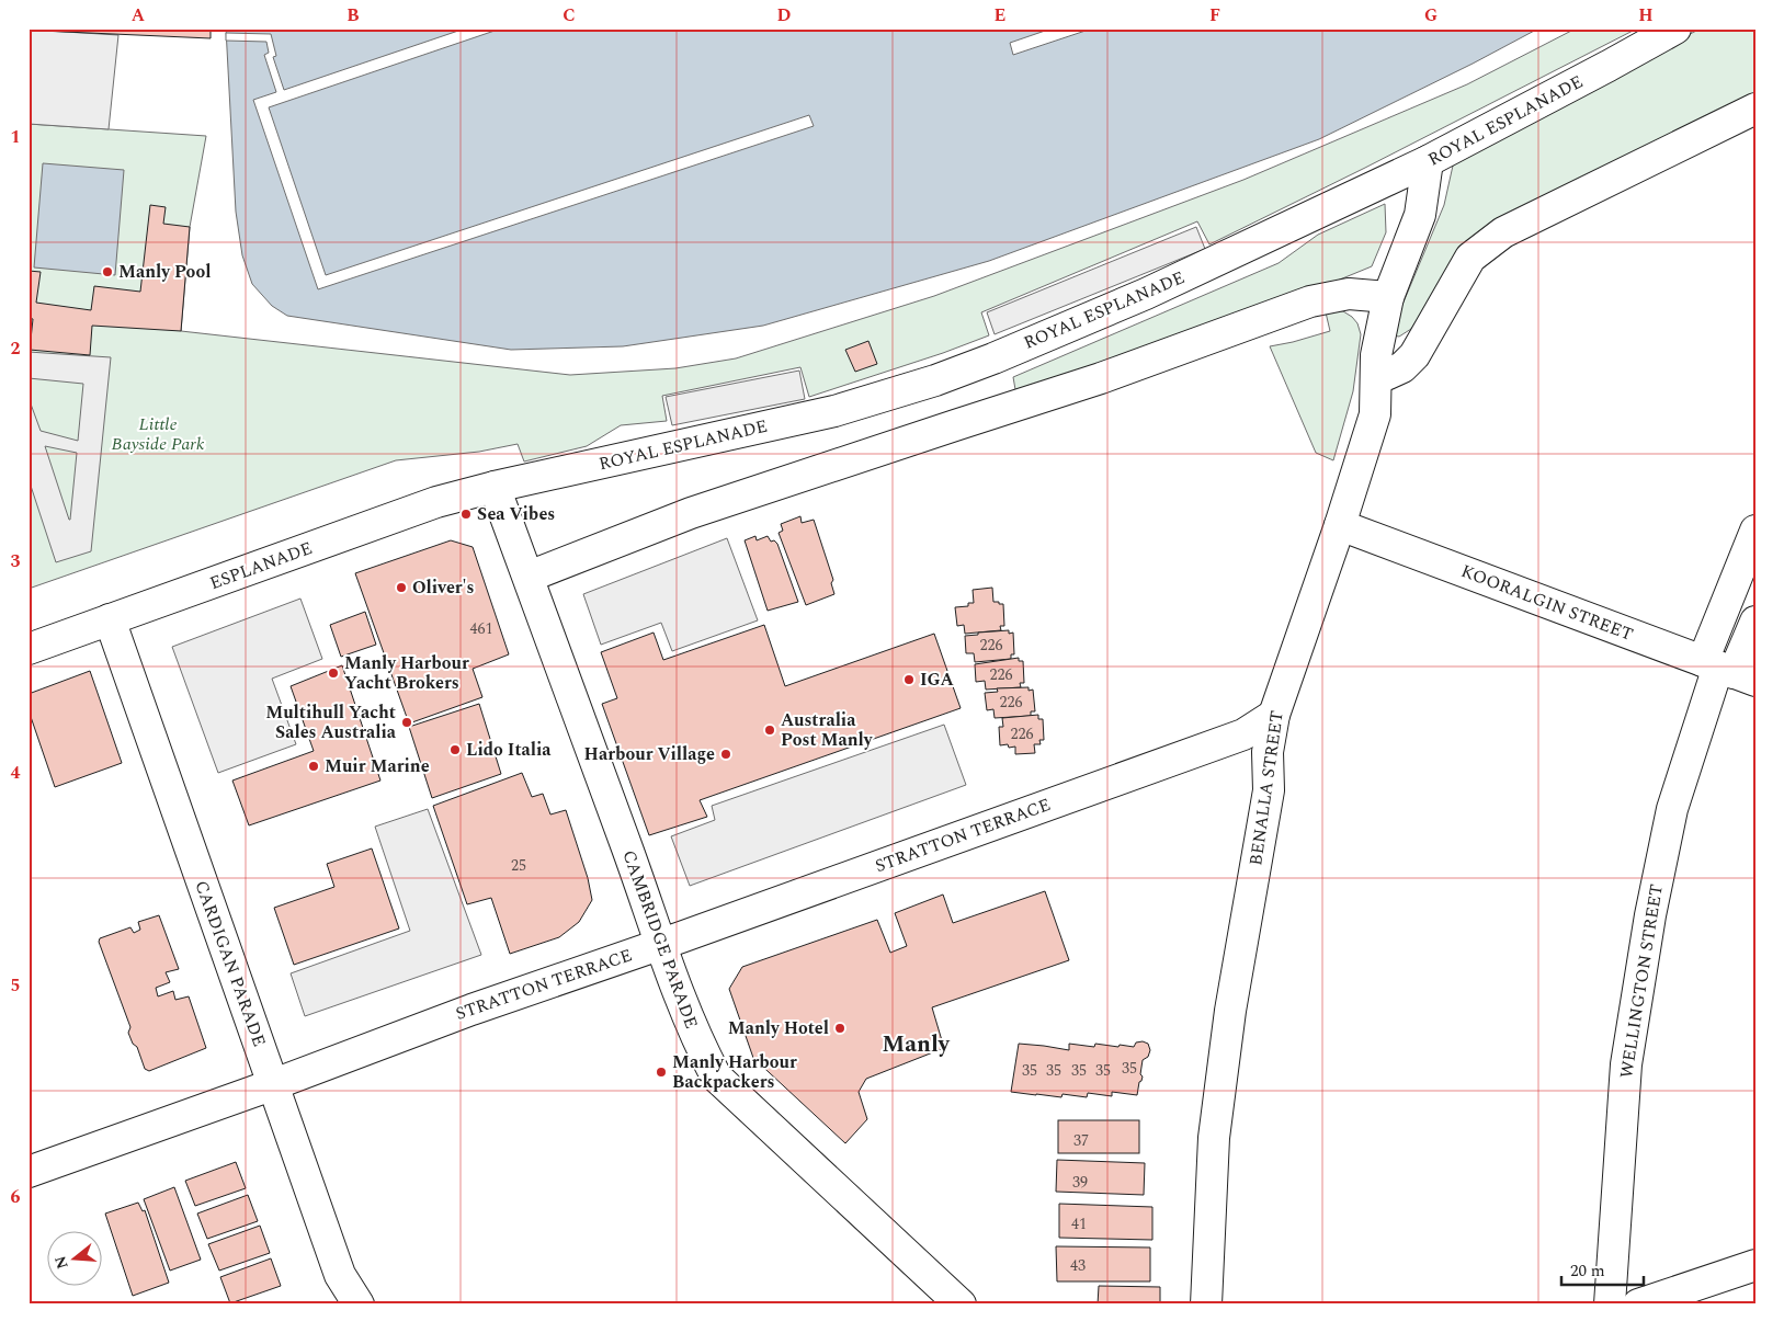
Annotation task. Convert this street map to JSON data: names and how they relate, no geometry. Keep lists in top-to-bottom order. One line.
{"streets":{"street":["ROYAL ESPLANADE","ESPLANADE","KOORALGIN STREET","BENALLA STREET","STRATTON TERRACE","CAMBRIDGE PARADE","CARDIGAN PARADE","WELLINGTON STREET"]},"crossings":[["ROYAL ESPLANADE","ESPLANADE"],["ROYAL ESPLANADE","BENALLA STREET"],["ROYAL ESPLANADE","CAMBRIDGE PARADE"],["ESPLANADE","CAMBRIDGE PARADE"],["ESPLANADE","CARDIGAN PARADE"],["KOORALGIN STREET","BENALLA STREET"],["KOORALGIN STREET","WELLINGTON STREET"],["BENALLA STREET","STRATTON TERRACE"],["STRATTON TERRACE","CAMBRIDGE PARADE"],["STRATTON TERRACE","CARDIGAN PARADE"]],"districts":["Manly"],"parks":["Little Bayside Park"],"places":["Manly Pool","Sea Vibes","Oliver's","Manly Harbour Yacht Brokers","IGA","Multihull Yacht Sales Australia","Australia Post Manly","Lido Italia","Harbour Village","Muir Marine","Manly Hotel","Manly Harbour Backpackers"],"house_numbers":["461","226","226","226","226","25","35","35","35","35","35","37","39","41","43"],"scale_bar":"20 m","north":"left","grid":{"columns":["A","B","C","D","E","F","G","H"],"rows":["1","2","3","4","5","6"]}}
